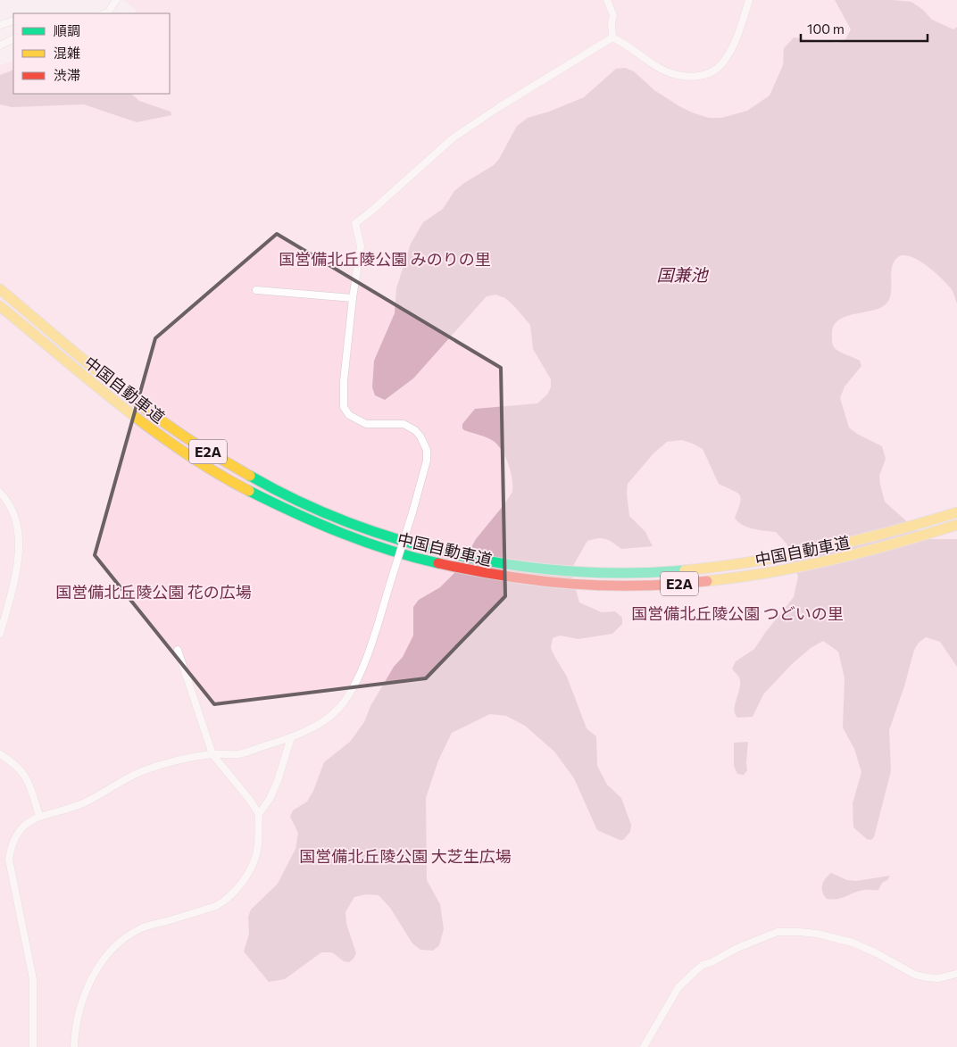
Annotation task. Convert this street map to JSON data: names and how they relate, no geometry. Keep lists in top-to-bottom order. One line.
{"streets":{"highway":["中国自動車道","E2A"]},"water":["国兼池"],"parks":["国営備北丘陵公園 みのりの里","国営備北丘陵公園 花の広場","国営備北丘陵公園 つどいの里","国営備北丘陵公園 大芝生広場"],"legend":["順調","混雑","渋滞"],"scale_bar":"100 m"}
